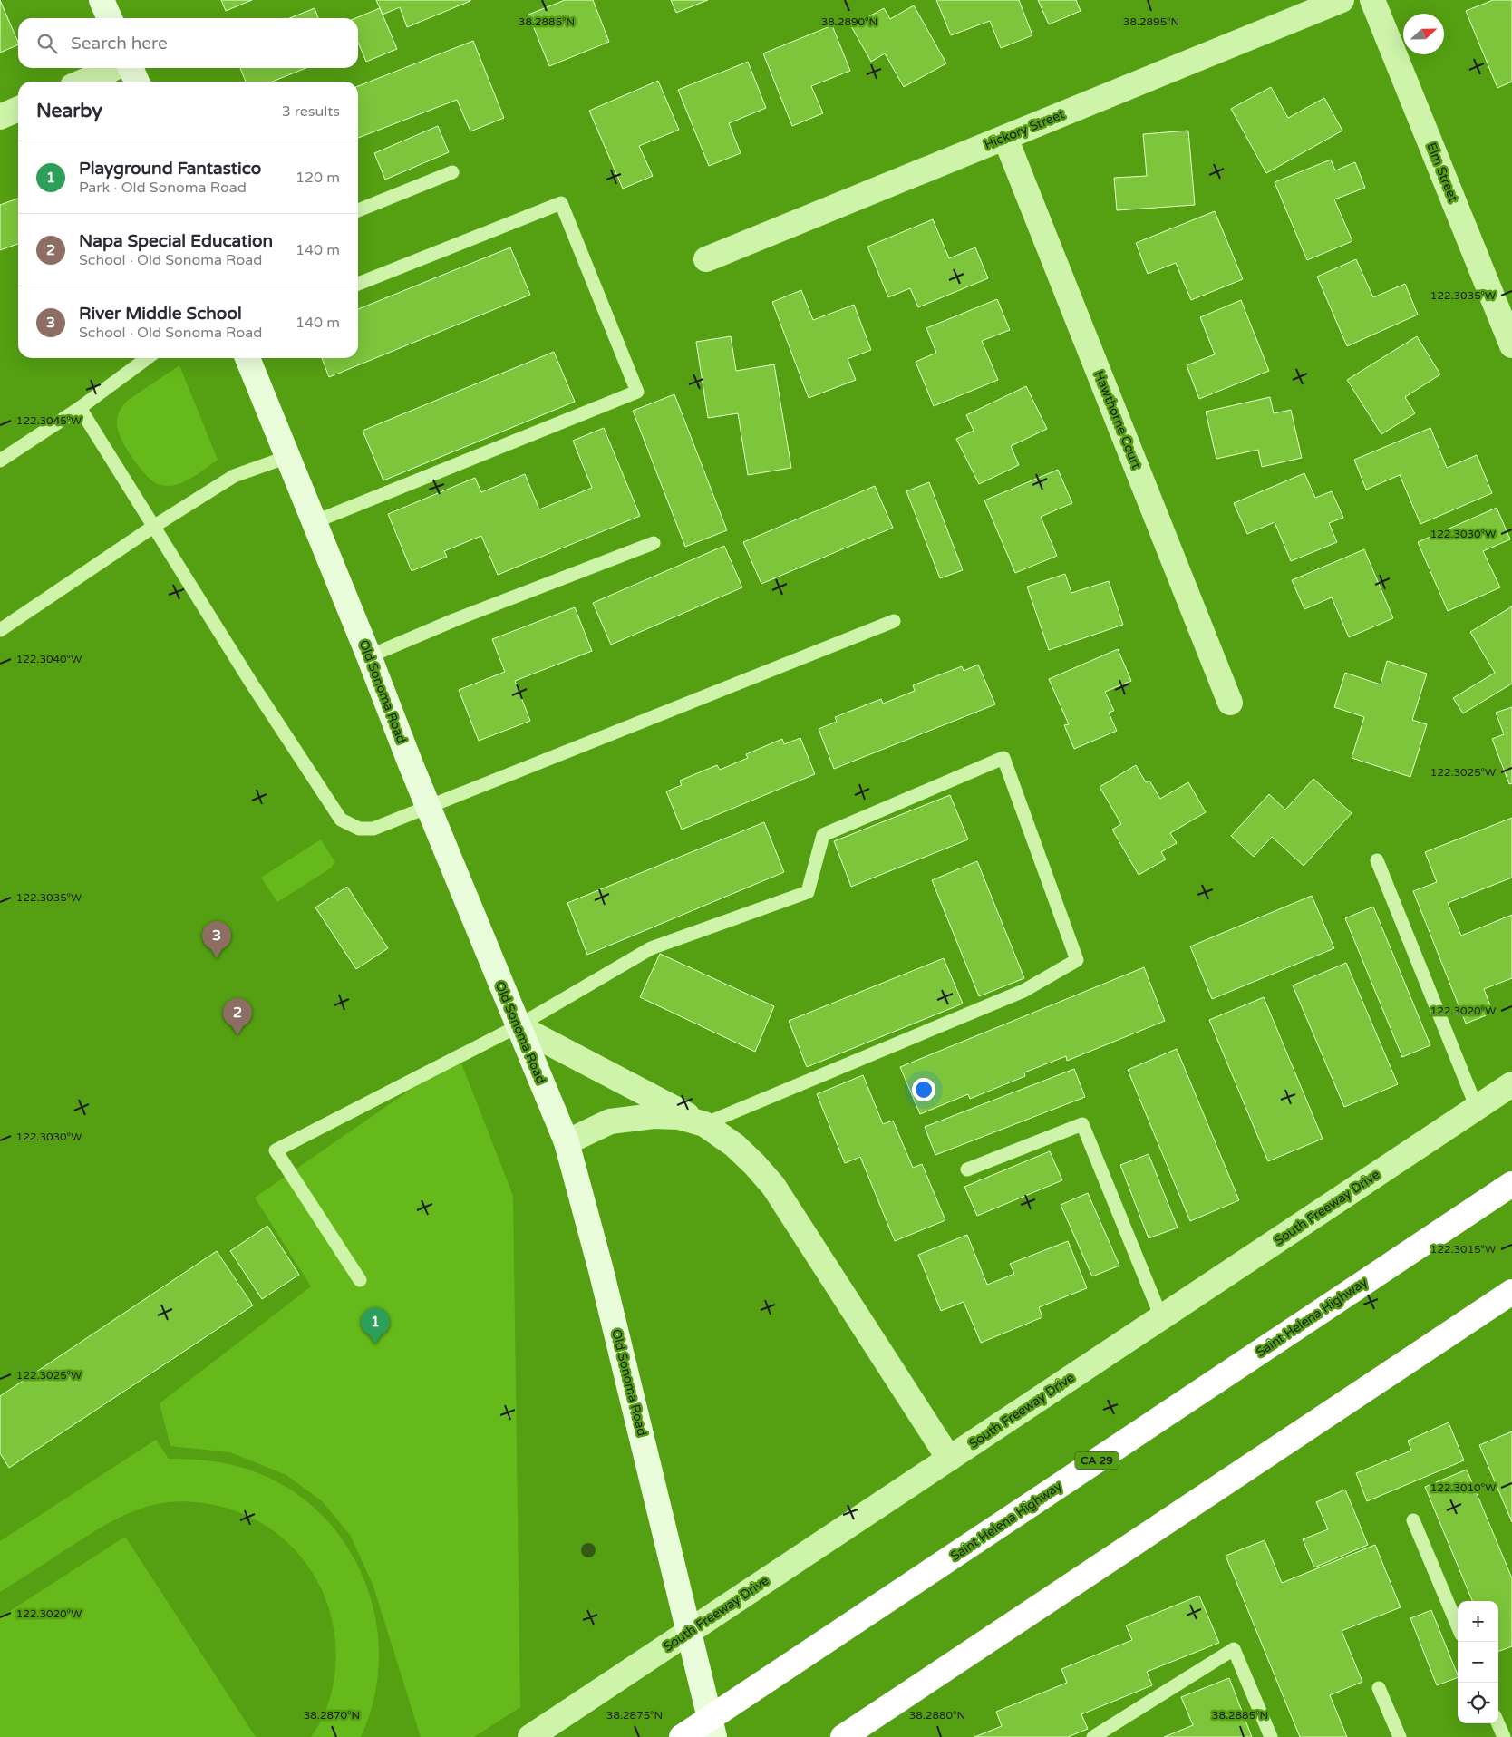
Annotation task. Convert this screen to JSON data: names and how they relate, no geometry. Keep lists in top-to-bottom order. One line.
{"streets":{"highway":["Saint Helena Highway","CA 29"],"main road":["Old Sonoma Road"],"street":["Hickory Street","Elm Street","Hawthorne Court","South Freeway Drive"]},"crossings":[["Hickory Street","Hawthorne Court"]],"north":"right","page":{"search":"Search here","heading":["Nearby","3 results"],"list":[{"mark":"1","name":"Playground Fantastico","note":"Park · Old Sonoma Road","value":"120 m"},{"mark":"2","name":"Napa Special Education","note":"School · Old Sonoma Road","value":"140 m"},{"mark":"3","name":"River Middle School","note":"School · Old Sonoma Road","value":"140 m"}],"pins":["3","2","1"],"map_buttons":["+","−"]},"coordinates":["38.2885°N","38.2890°N","38.2895°N","122.3035°W","122.3045°W","122.3030°W","122.3040°W","122.3025°W","122.3020°W","122.3015°W","122.3010°W","38.2870°N","38.2875°N","38.2880°N"]}
